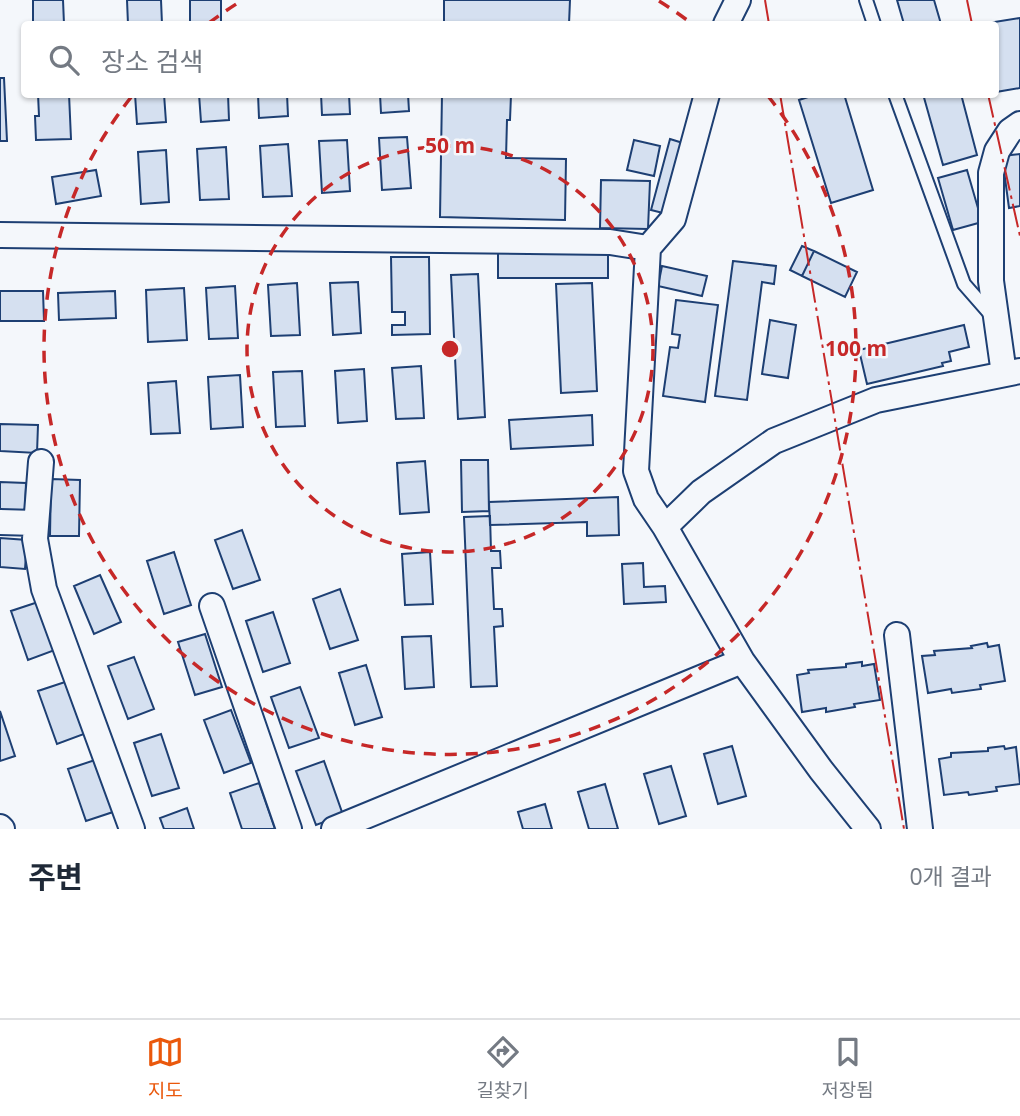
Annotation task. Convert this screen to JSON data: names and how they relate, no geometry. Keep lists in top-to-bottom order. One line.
{"page":{"search":"장소 검색","heading":["주변","0개 결과"],"nav":["지도","길찾기","저장됨"]},"rings":["50 m","100 m"]}
